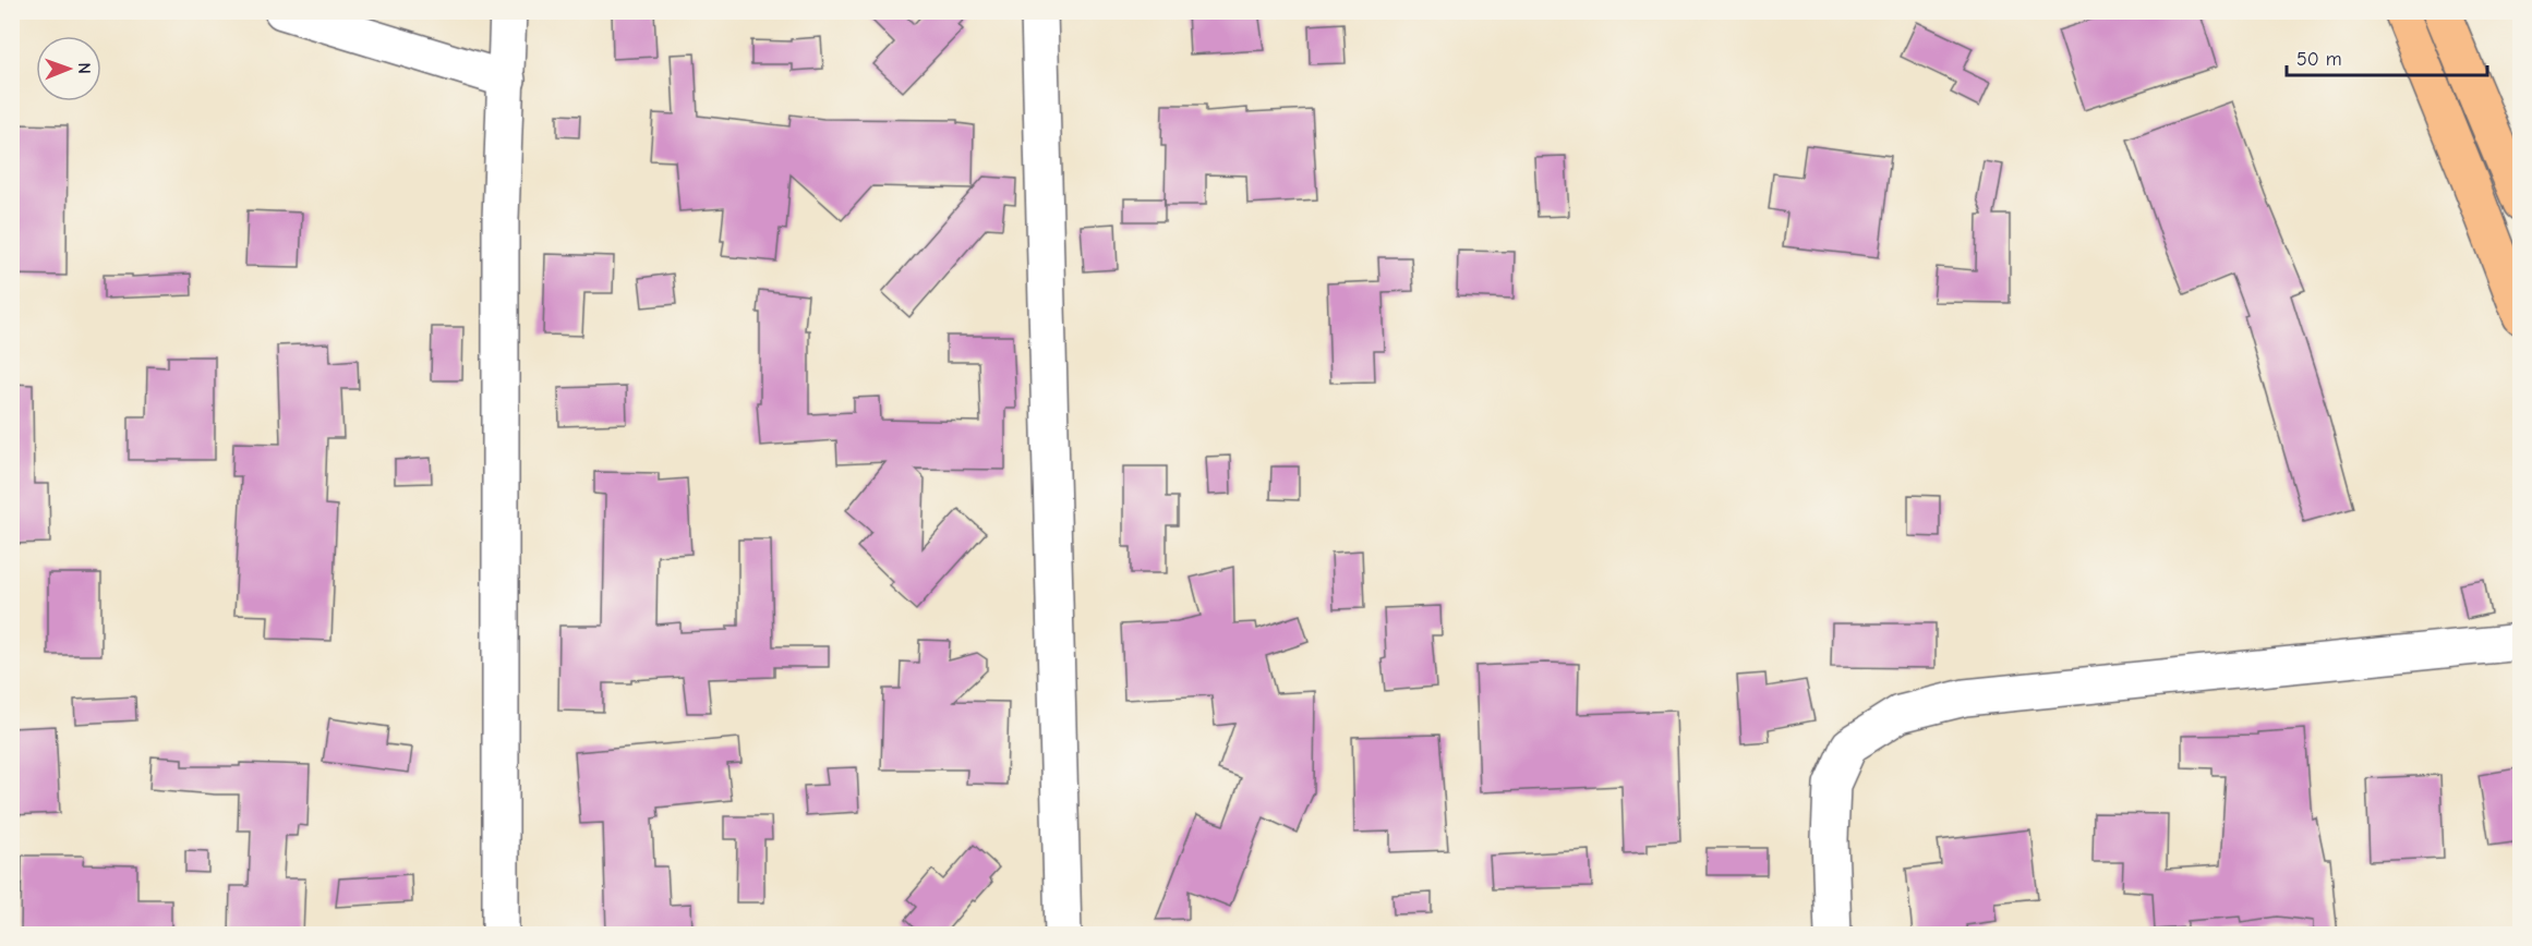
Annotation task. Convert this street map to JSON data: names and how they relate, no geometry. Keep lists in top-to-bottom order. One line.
{"scale_bar":"50 m","north":"right"}
